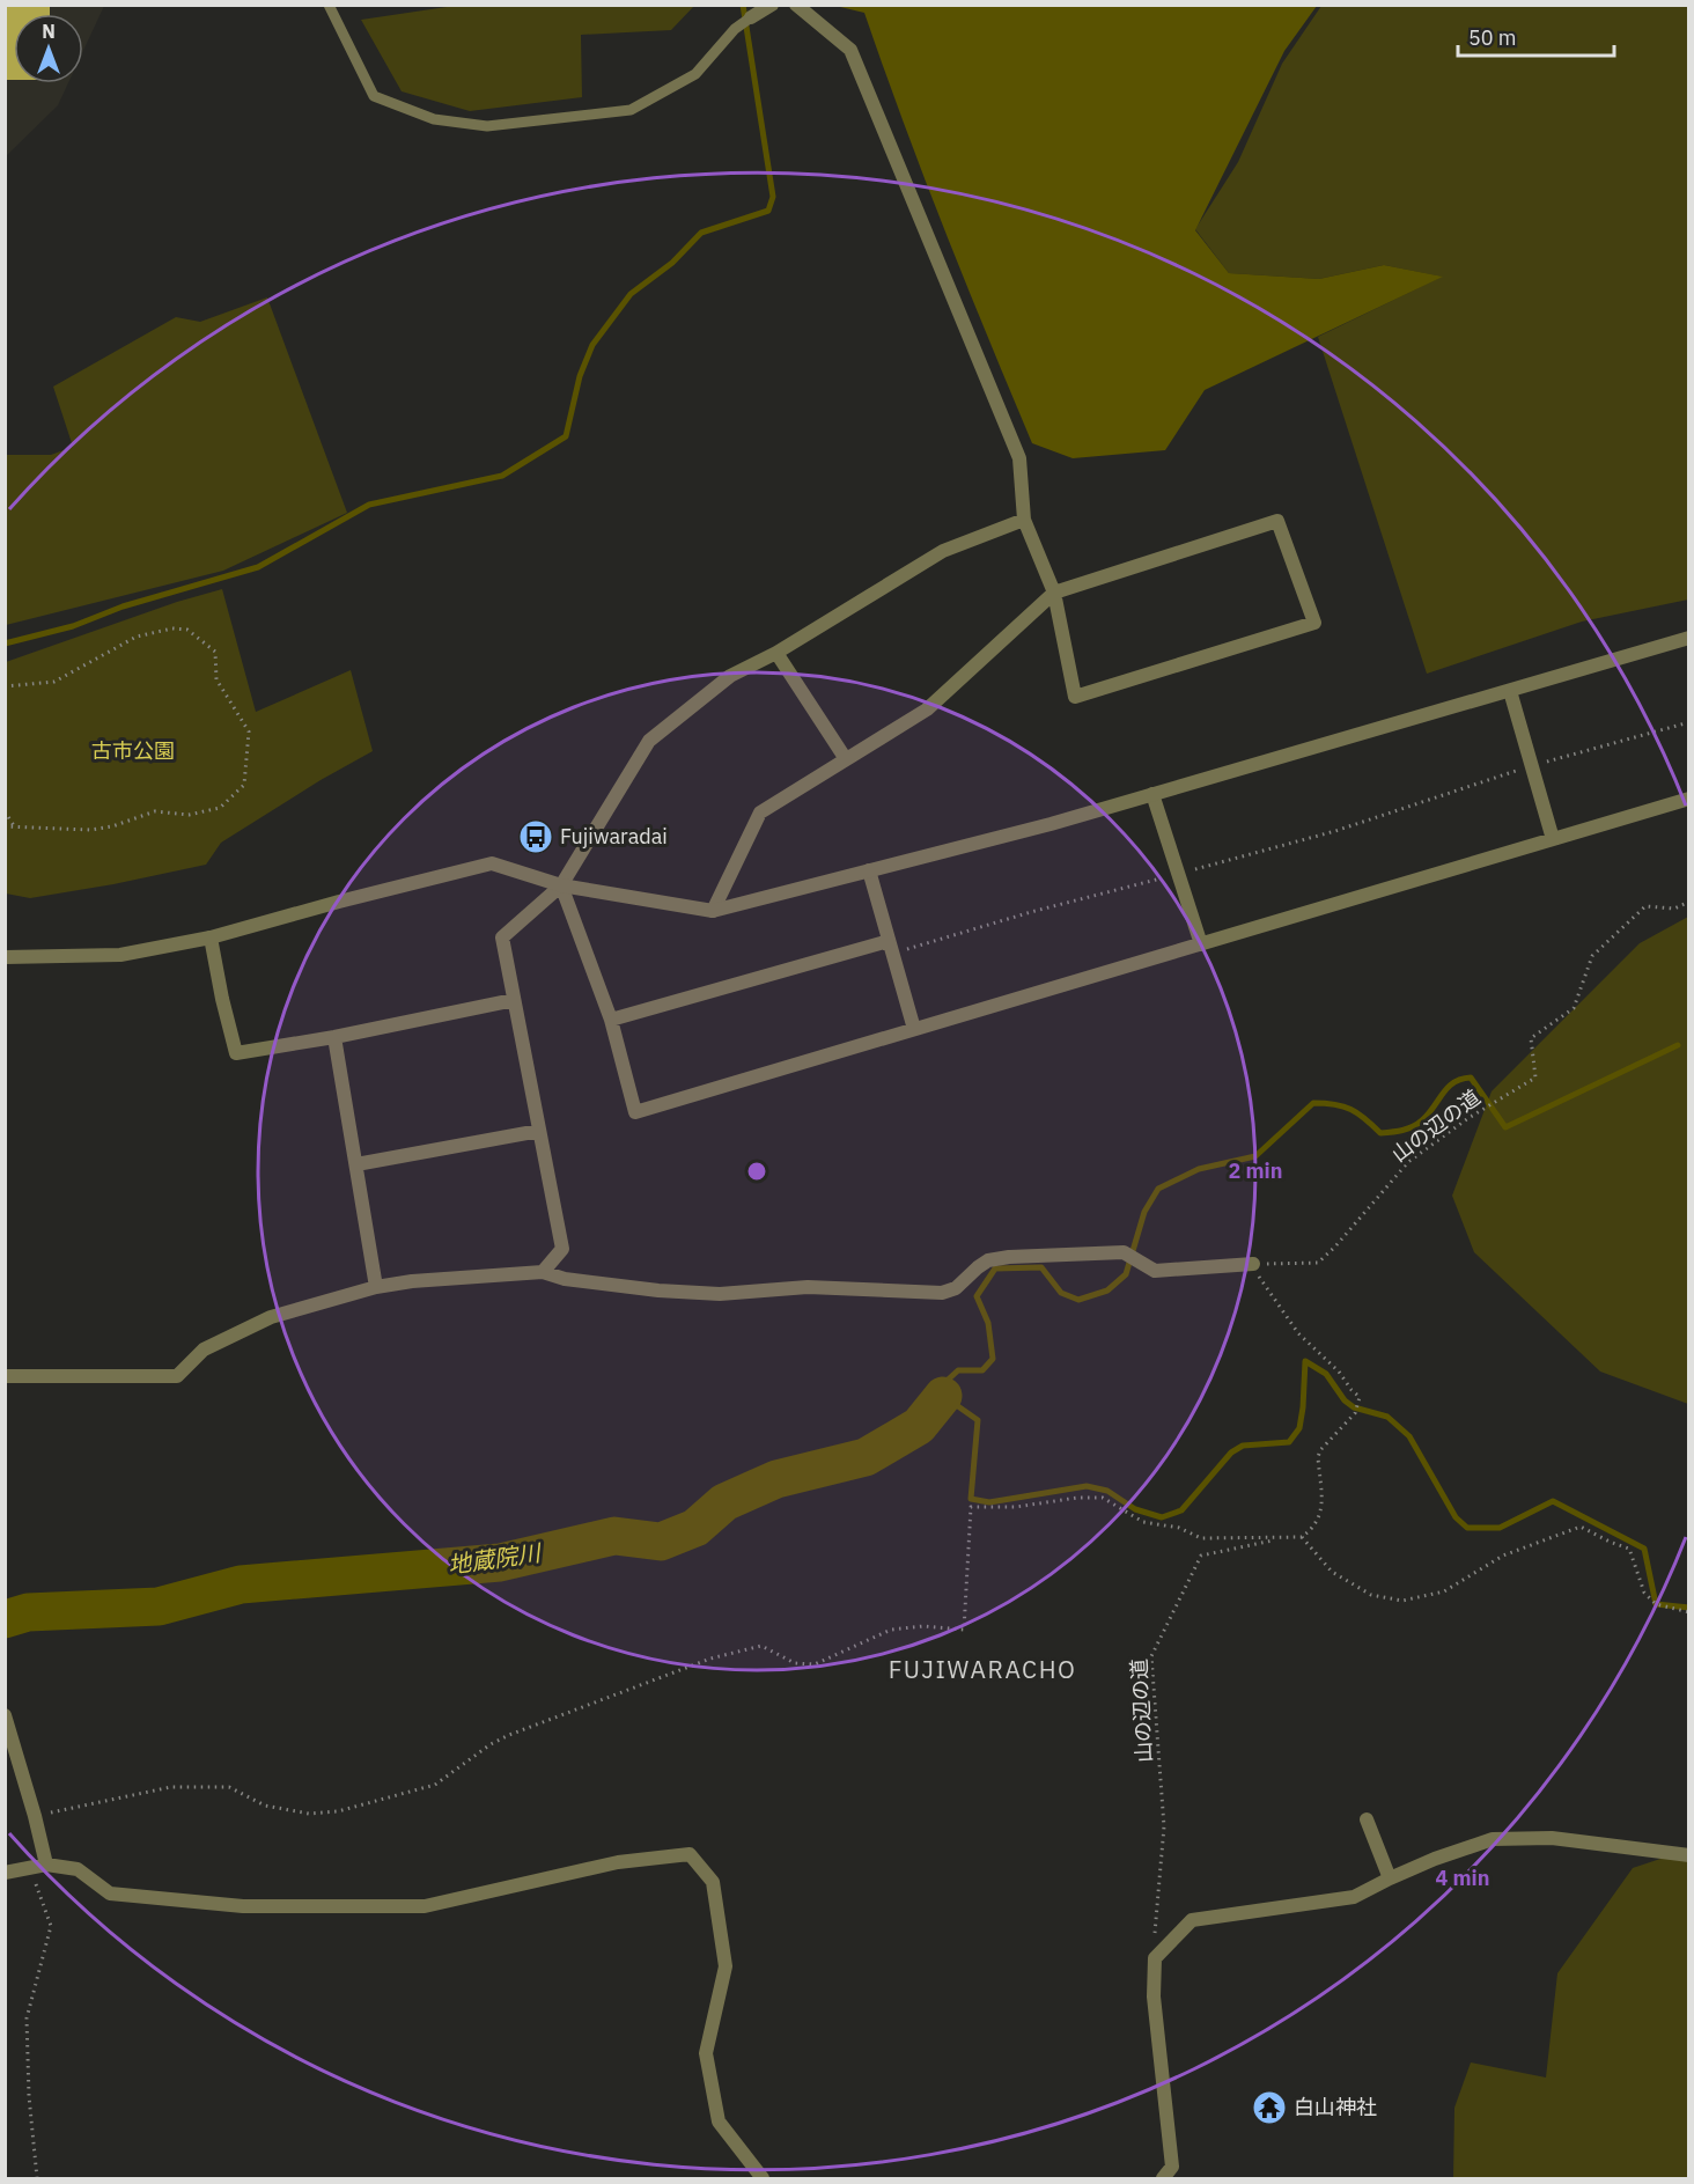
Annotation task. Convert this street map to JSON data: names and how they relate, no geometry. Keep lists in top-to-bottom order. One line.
{"streets":{"path":["山の辺の道"]},"districts":["FUJIWARACHO"],"water":["地蔵院川"],"parks":["古市公園"],"places":{"bus stop":["Fujiwaradai"],"temple":["白山神社"]},"scale_bar":"50 m","north":"top","rings":["2 min","4 min"]}
